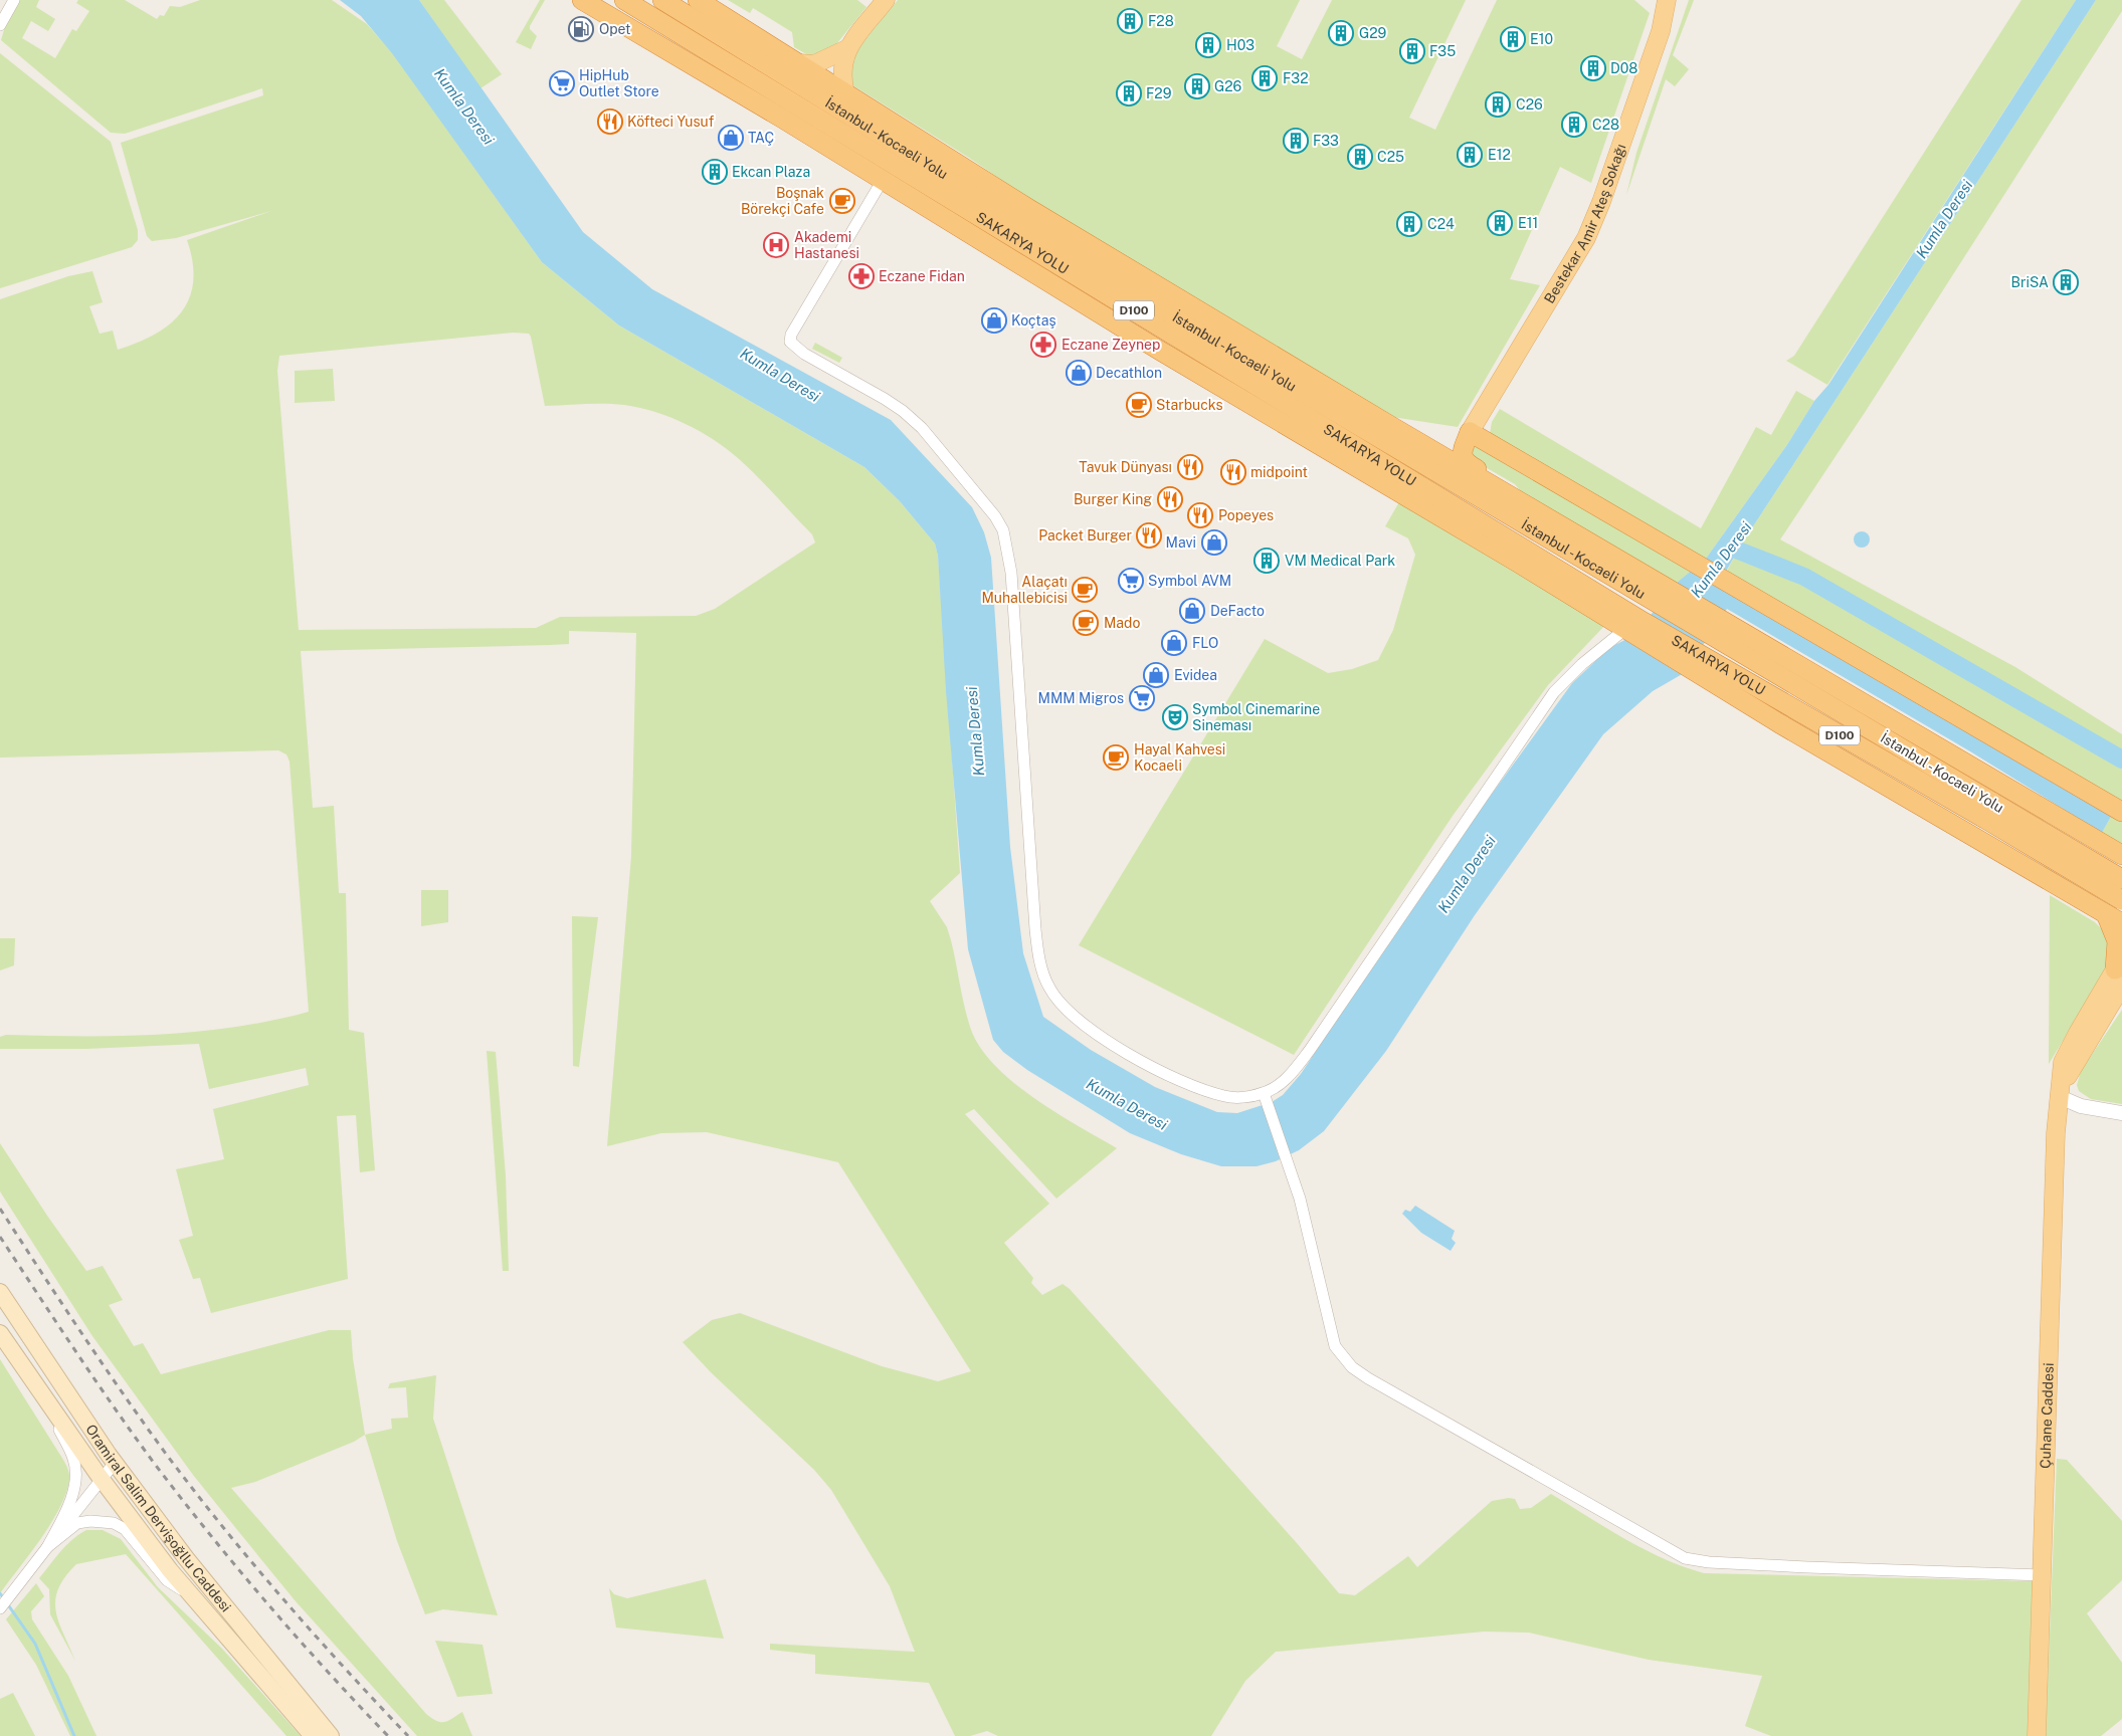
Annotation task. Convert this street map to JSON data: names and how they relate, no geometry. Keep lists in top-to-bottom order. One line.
{"streets":{"highway":["İstanbul - Kocaeli Yolu","SAKARYA YOLU","D100"],"main road":["Bestekar Amir Ateş Sokağı","Çuhane Caddesi","Oramiral Salim Dervişoğllu Caddesi"]},"crossings":[["İstanbul - Kocaeli Yolu","SAKARYA YOLU"]],"water":["Kumla Deresi"],"places":{"building":["F28","G29","E10","H03","F35","D08","F32","G26","F29","C26","C28","F33","E12","C25","Ekcan Plaza","E11","C24","BriSA","VM Medical Park"],"fuel station":["Opet"],"supermarket":["HipHub Outlet Store","Symbol AVM","MMM Migros"],"restaurant":["Köfteci Yusuf","Tavuk Dünyası","midpoint","Burger King","Popeyes","Packet Burger"],"shop":["TAÇ","Koçtaş","Decathlon","Mavi","DeFacto","FLO","Evidea"],"cafe":["Boşnak Börekçi Cafe","Starbucks","Alaçatı Muhallebicisi","Mado","Hayal Kahvesi Kocaeli"],"hospital":["Akademi Hastanesi"],"pharmacy":["Eczane Fidan","Eczane Zeynep"],"theatre":["Symbol Cinemarine Sineması"]}}
